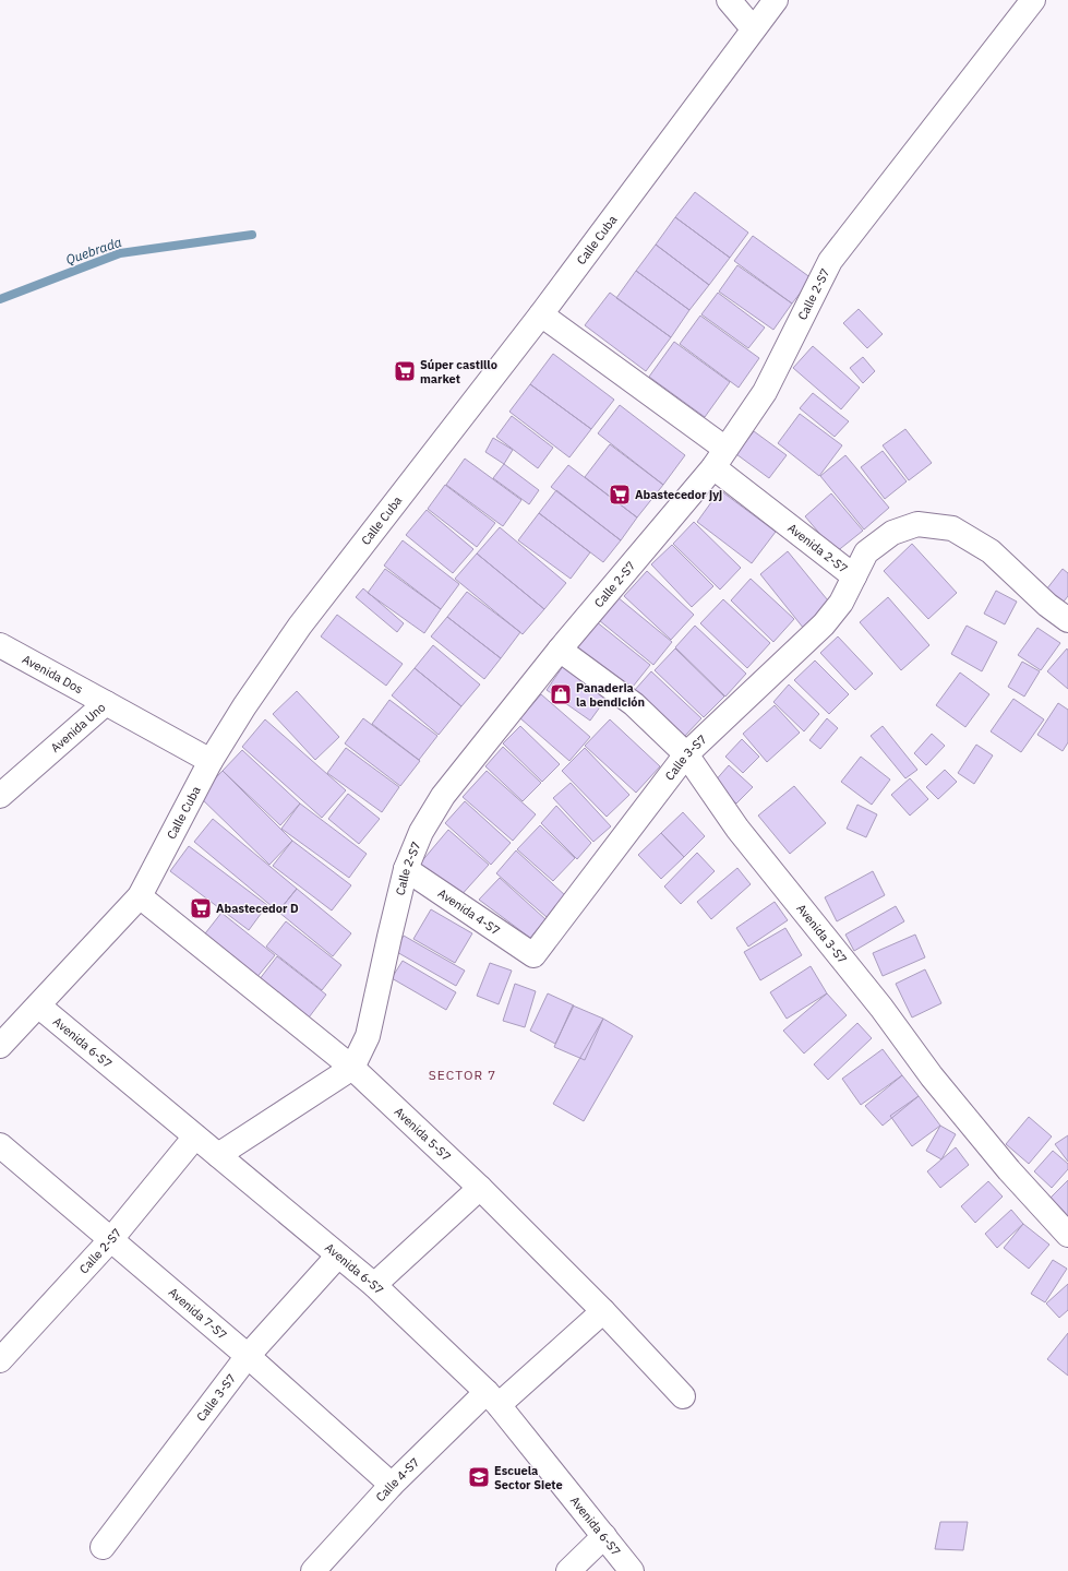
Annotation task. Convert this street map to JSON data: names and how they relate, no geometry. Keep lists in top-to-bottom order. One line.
{"streets":{"street":["Calle Cuba","Calle 2-S7","Avenida 2-S7","Avenida Dos","Avenida Uno","Calle 3-S7","Avenida 4-S7","Avenida 3-S7","Avenida 6-S7","Avenida 5-S7","Avenida 7-S7","Calle 4-S7"]},"crossings":[["Calle Cuba","Avenida 2-S7"],["Calle Cuba","Avenida Uno"],["Calle Cuba","Avenida 6-S7"],["Calle Cuba","Avenida 5-S7"],["Calle 2-S7","Avenida 2-S7"],["Calle 2-S7","Avenida 4-S7"],["Calle 2-S7","Avenida 3-S7"],["Calle 2-S7","Avenida 6-S7"],["Calle 2-S7","Avenida 5-S7"],["Calle 2-S7","Avenida 7-S7"],["Avenida 2-S7","Calle 3-S7"],["Avenida Dos","Avenida Uno"],["Calle 3-S7","Avenida 4-S7"],["Calle 3-S7","Avenida 3-S7"],["Calle 3-S7","Avenida 6-S7"],["Calle 3-S7","Avenida 7-S7"],["Avenida 6-S7","Calle 4-S7"],["Avenida 5-S7","Calle 4-S7"],["Avenida 7-S7","Calle 4-S7"]],"districts":["SECTOR 7"],"water":["Quebrada"],"places":{"supermarket":["Súper castillo market","Abastecedor jyj","Abastecedor D"],"shop":["Panaderia la bendición"],"school or university":["Escuela Sector Siete"]}}
